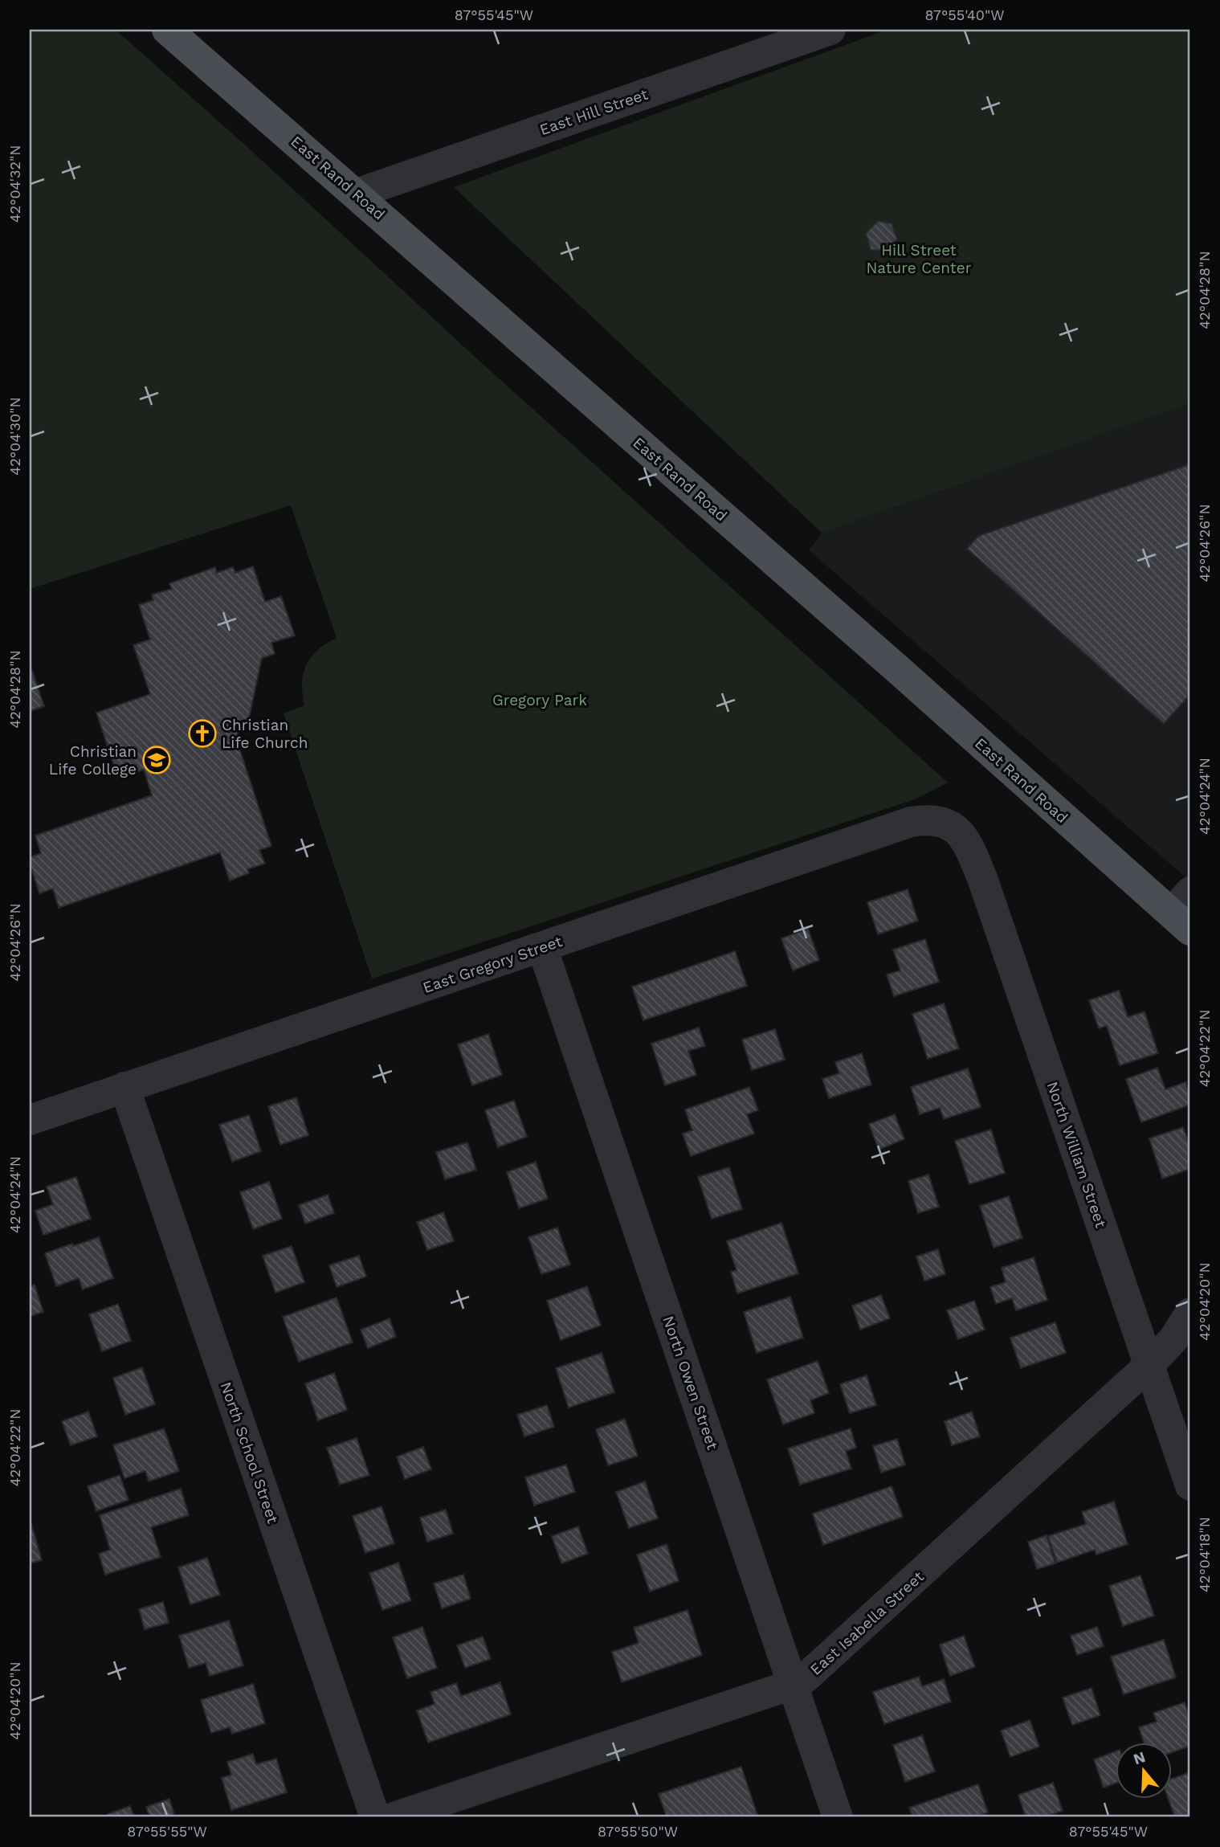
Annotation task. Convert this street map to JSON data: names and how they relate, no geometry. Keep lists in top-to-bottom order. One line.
{"streets":{"main road":["East Rand Road"],"street":["East Hill Street","East Gregory Street","North William Street","North Owen Street","North School Street","East Isabella Street"]},"crossings":[["East Hill Street","East Rand Road"],["East Gregory Street","North William Street"],["East Gregory Street","North Owen Street"],["East Gregory Street","North School Street"],["North William Street","East Isabella Street"],["North Owen Street","East Isabella Street"]],"parks":["Hill Street Nature Center","Gregory Park"],"places":{"church":["Christian Life Church"],"school or university":["Christian Life College"]},"north":"top","coordinates":["87°55'45\"W","87°55'40\"W","42°04'32\"N","42°04'28\"N","42°04'30\"N","42°04'26\"N","42°04'24\"N","42°04'22\"N","42°04'20\"N","42°04'18\"N","87°55'55\"W","87°55'50\"W"]}
